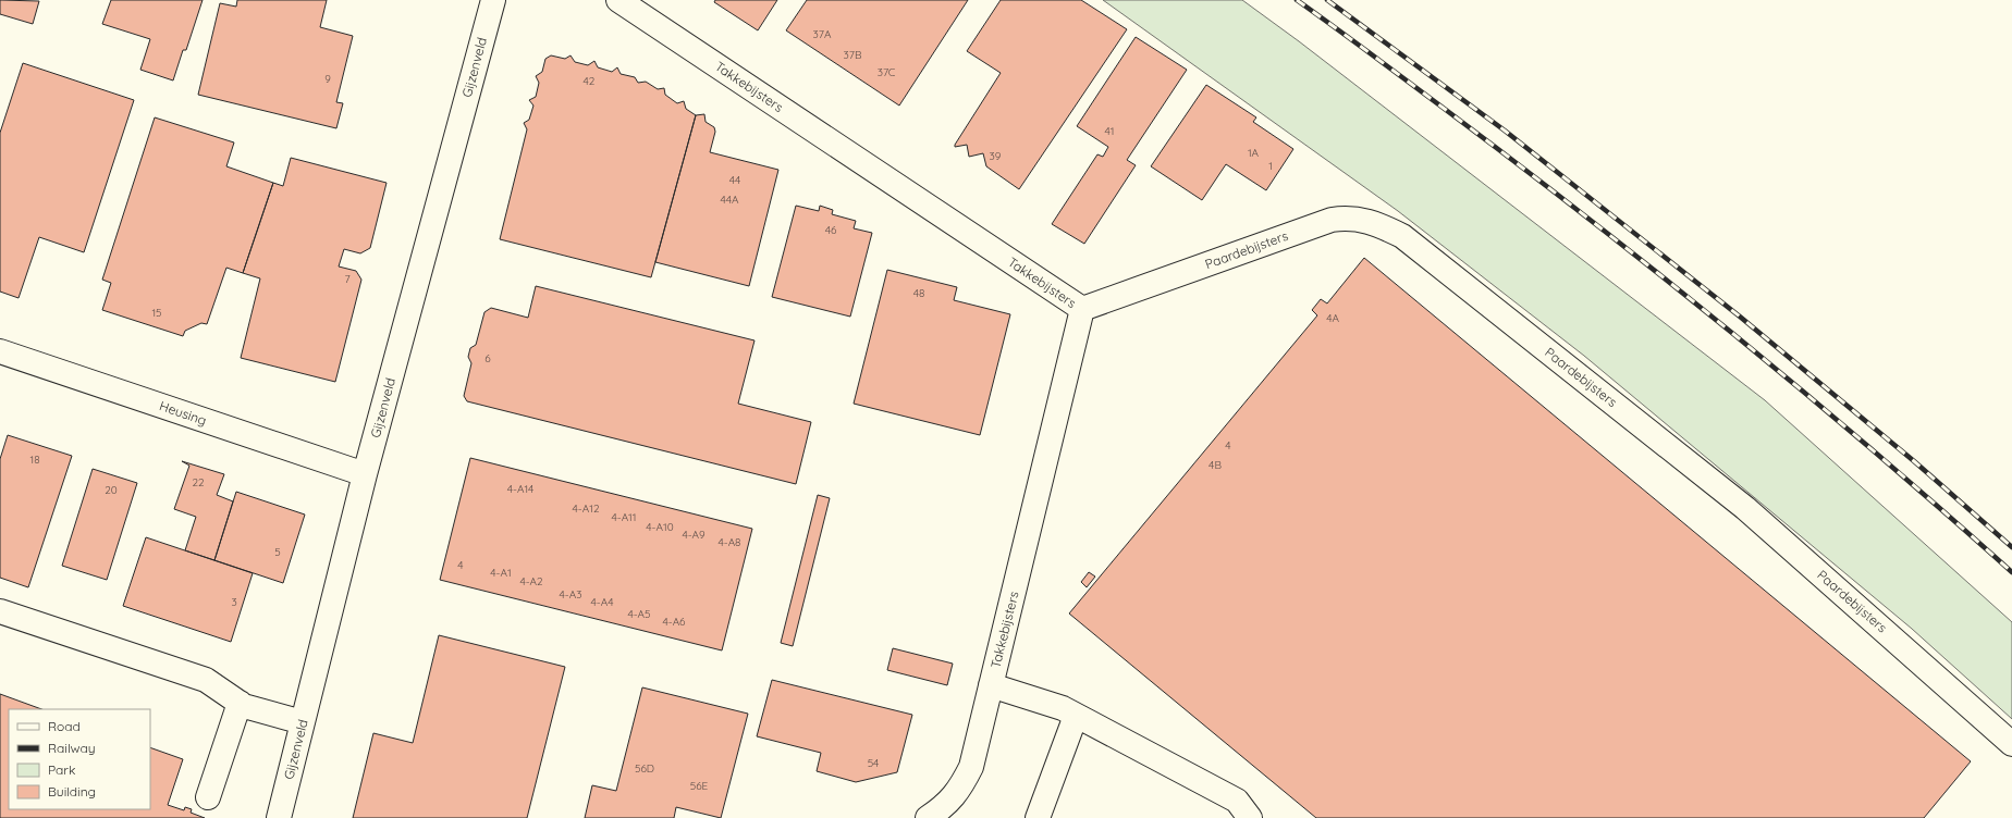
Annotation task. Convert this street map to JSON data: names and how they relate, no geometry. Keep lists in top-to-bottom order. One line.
{"streets":{"street":["Gijzenveld","Takkebijsters","Paardebijsters","Heusing"]},"crossings":[["Gijzenveld","Heusing"],["Takkebijsters","Paardebijsters"]],"house_numbers":["37A","37B","37C","9","42","41","1A","39","1","44","44A","46","7","48","15","4A","6","4","18","4B","22","4-A14","20","4-A12","4-A11","4-A10","4-A9","4-A8","5","4","4-A1","4-A2","4-A3","3","4-A4","4-A5","4-A6","54","56D","56E"],"legend":["Road","Railway","Park","Building"]}
